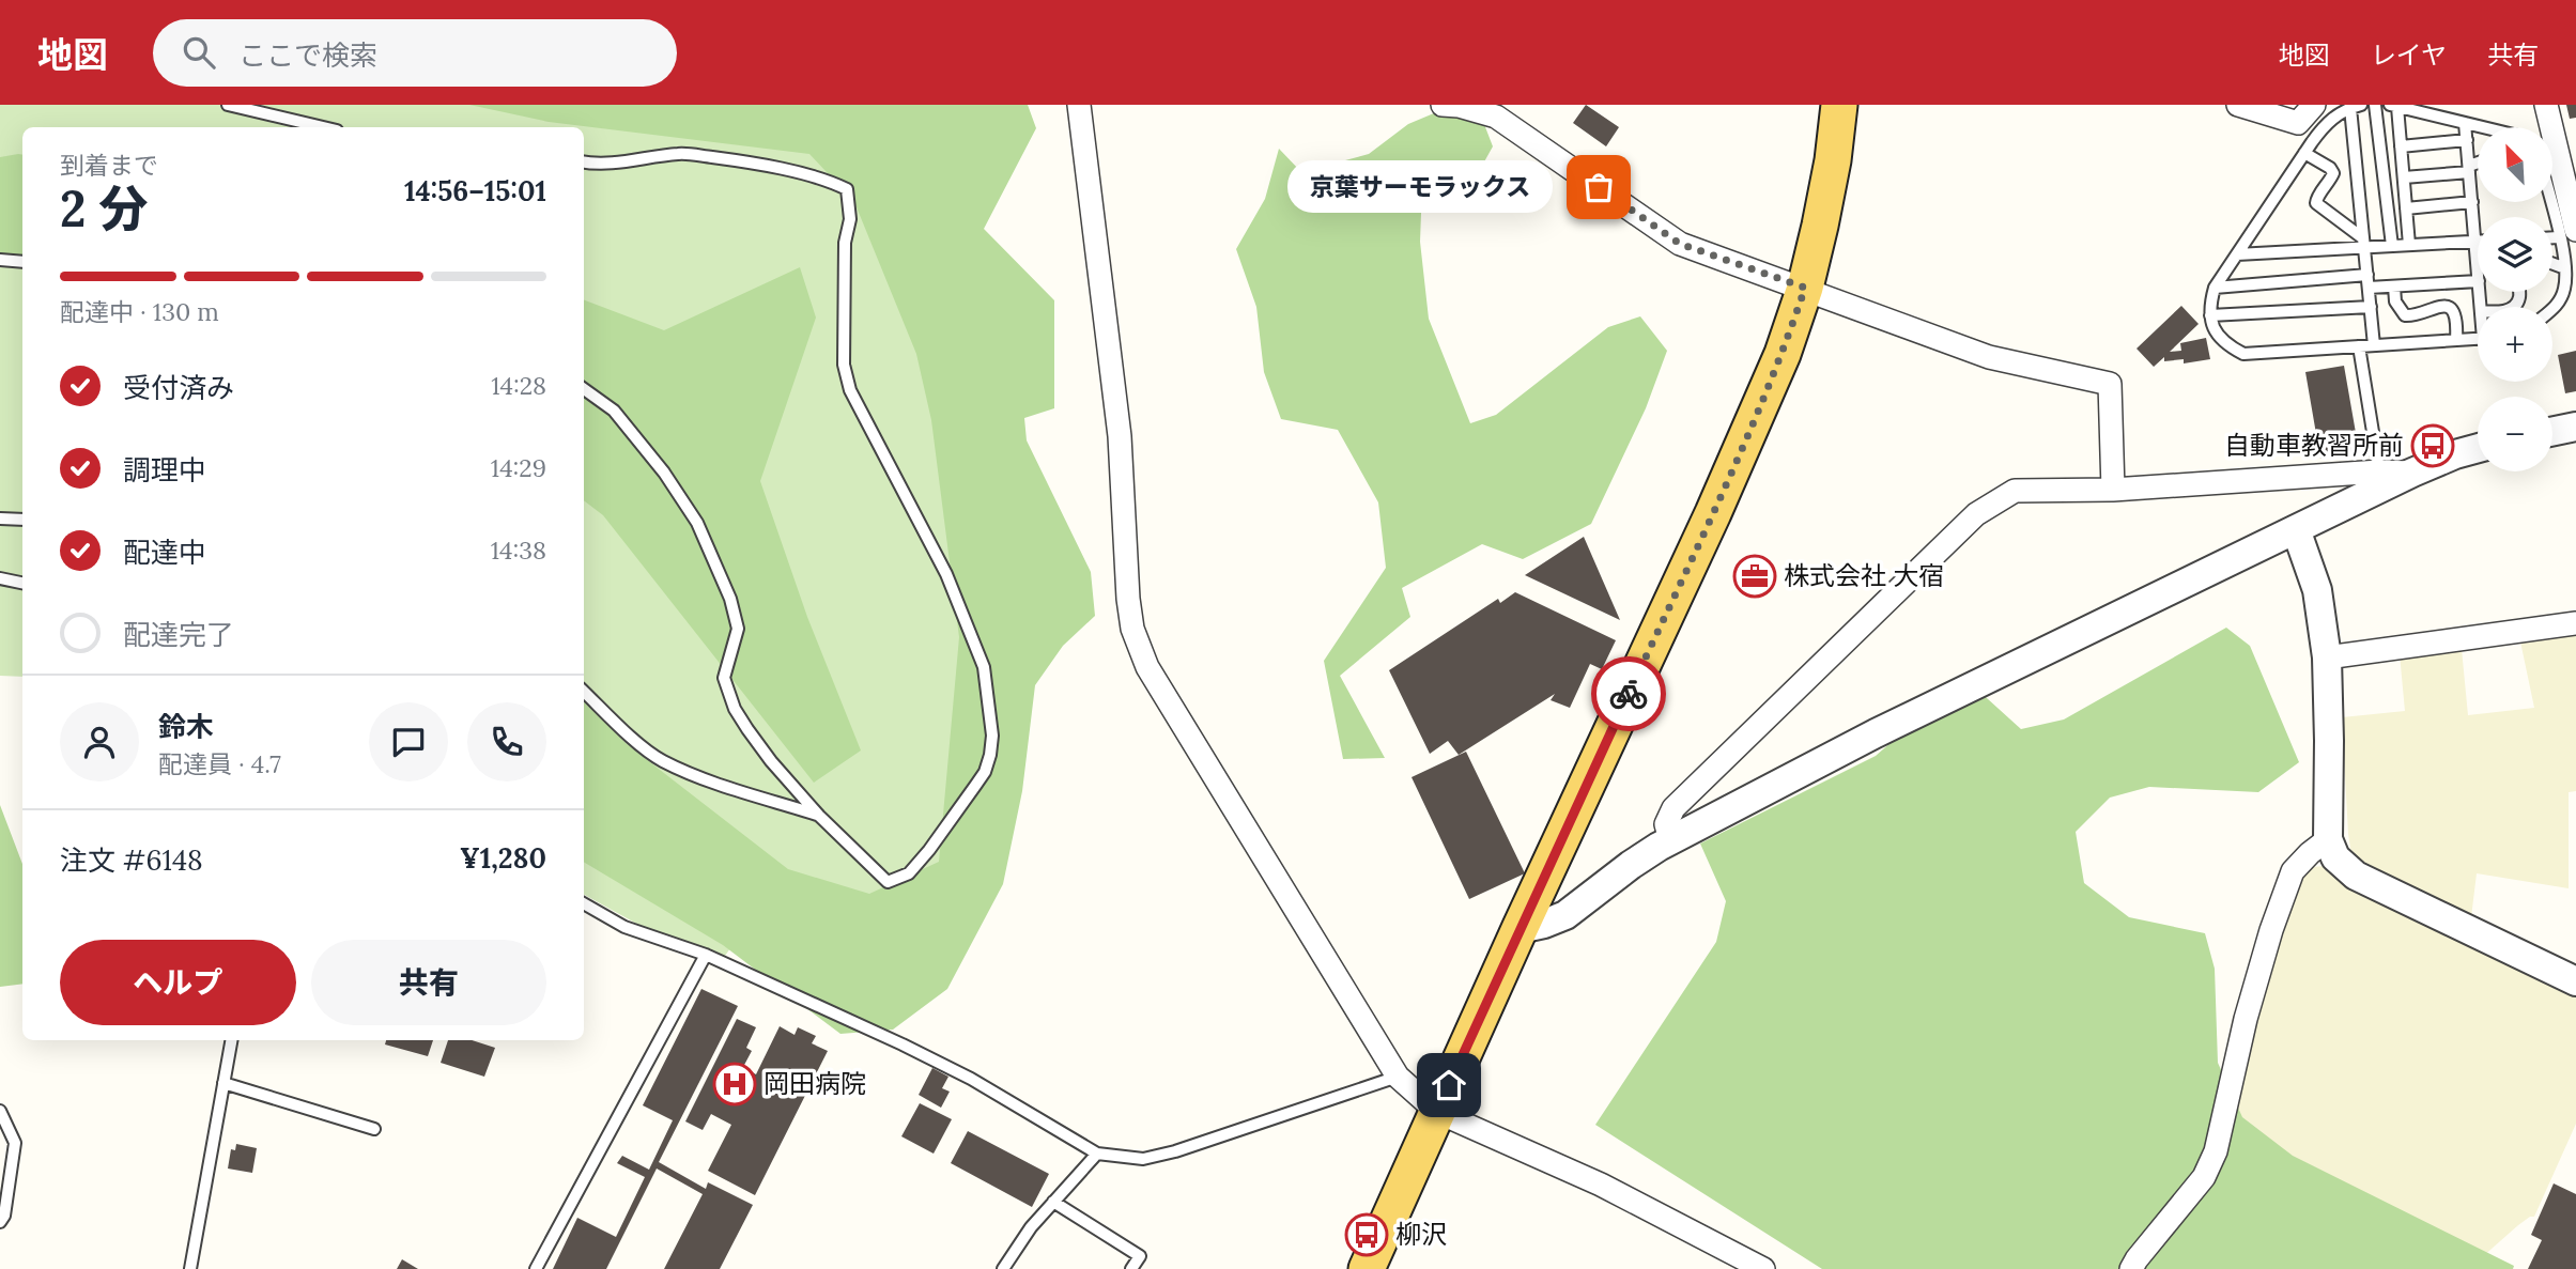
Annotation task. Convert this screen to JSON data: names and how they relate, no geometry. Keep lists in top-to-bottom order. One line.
{"places":{"other":["京葉サーモラックス"],"bus stop":["自動車教習所前","柳沢"],"office":["株式会社 大宿"],"hospital":["岡田病院"]},"north":"top left","page":{"header":"地図","search":"ここで検索","nav":["地図","レイヤ","共有"],"map_buttons":["+","−"],"heading":["2 分","到着まで","14:56–15:01"],"panel":["鈴木","配達員 · 4.7","注文 #6148","¥1,280"],"bubble":"京葉サーモラックス","bar":"配達中 · 130 m","list":[["受付済み","14:28"],["調理中","14:29"],["配達中","14:38"],"配達完了"],"buttons":["ヘルプ","共有"]}}
